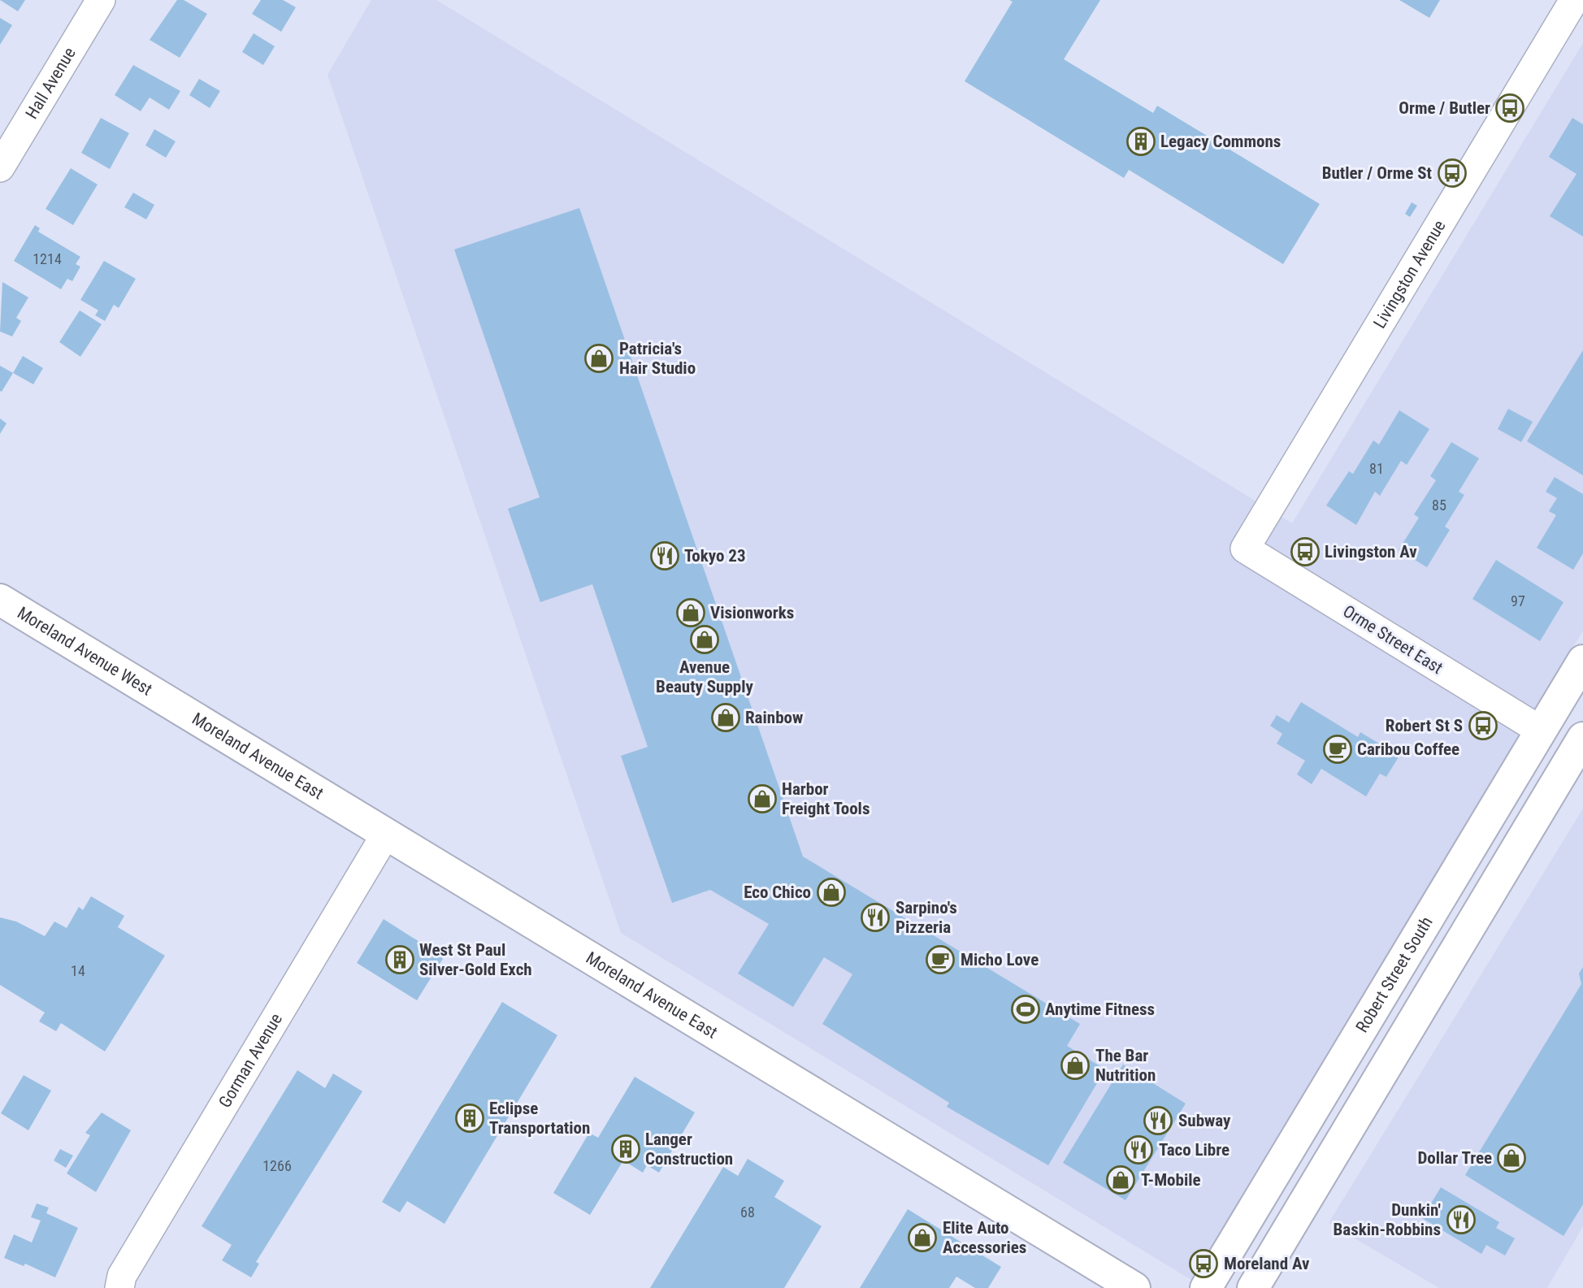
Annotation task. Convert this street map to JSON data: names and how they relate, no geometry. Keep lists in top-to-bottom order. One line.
{"streets":{"main road":["Moreland Avenue West","Moreland Avenue East","Robert Street South"],"street":["Hall Avenue","Livingston Avenue","Orme Street East","Gorman Avenue"]},"crossings":[["Livingston Avenue","Orme Street East"],["Orme Street East","Robert Street South"],["Moreland Avenue West","Moreland Avenue East"],["Moreland Avenue East","Gorman Avenue"]],"places":{"bus stop":["Orme / Butler","Butler / Orme St","Livingston Av","Robert St S","Moreland Av"],"building":["Legacy Commons","West St Paul Silver-Gold Exch","Eclipse Transportation","Langer Construction"],"shop":["Patricia's Hair Studio","Visionworks","Avenue Beauty Supply","Rainbow","Harbor Freight Tools","Eco Chico","The Bar Nutrition","Dollar Tree","T-Mobile","Elite Auto Accessories"],"restaurant":["Tokyo 23","Sarpino's Pizzeria","Subway","Taco Libre","Dunkin' Baskin-Robbins"],"cafe":["Caribou Coffee","Micho Love"],"sports":["Anytime Fitness"]},"house_numbers":["1214","81","85","97","14","1266","68"]}
